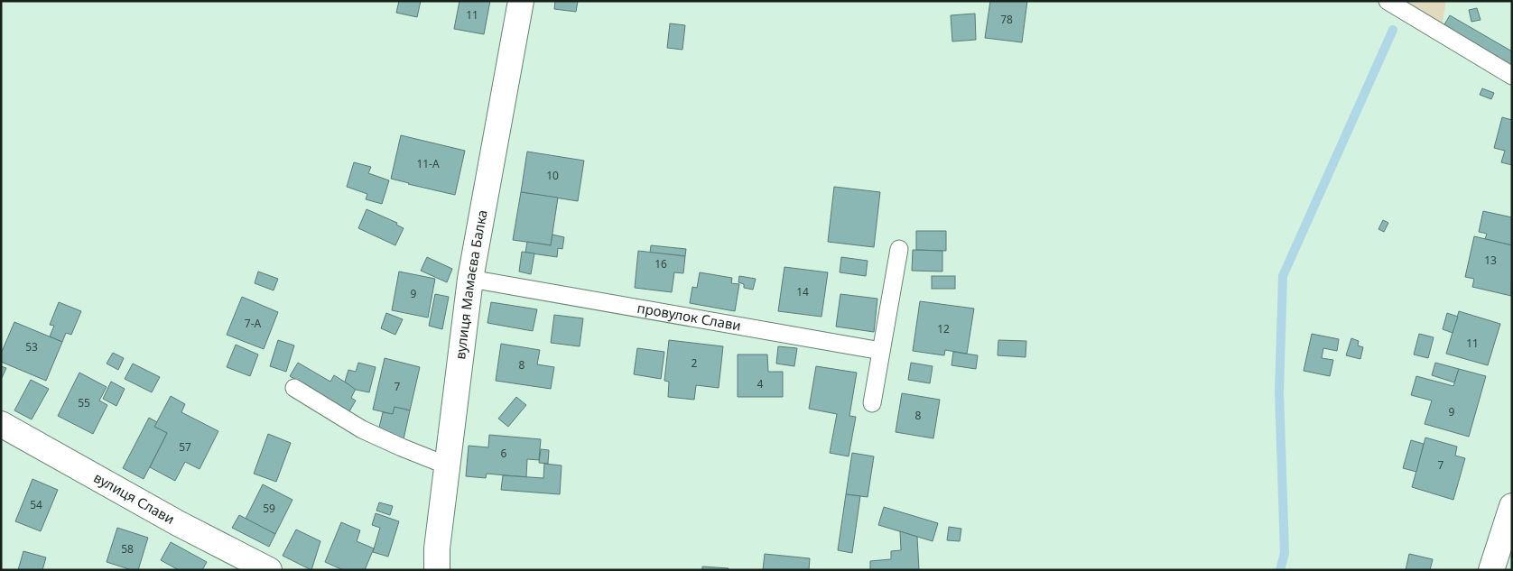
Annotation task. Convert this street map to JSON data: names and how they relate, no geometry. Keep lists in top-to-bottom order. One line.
{"streets":{"street":["вулиця Мамаєва Балка","вулиця Слави"],"lane":["провулок Слави"]},"crossings":[["вулиця Мамаєва Балка","провулок Слави"]],"house_numbers":["11","78","11-А","10","13","16","14","9","7-А","12","11","53","2","8","4","7","55","9","8","57","6","7","54","59","58"]}
